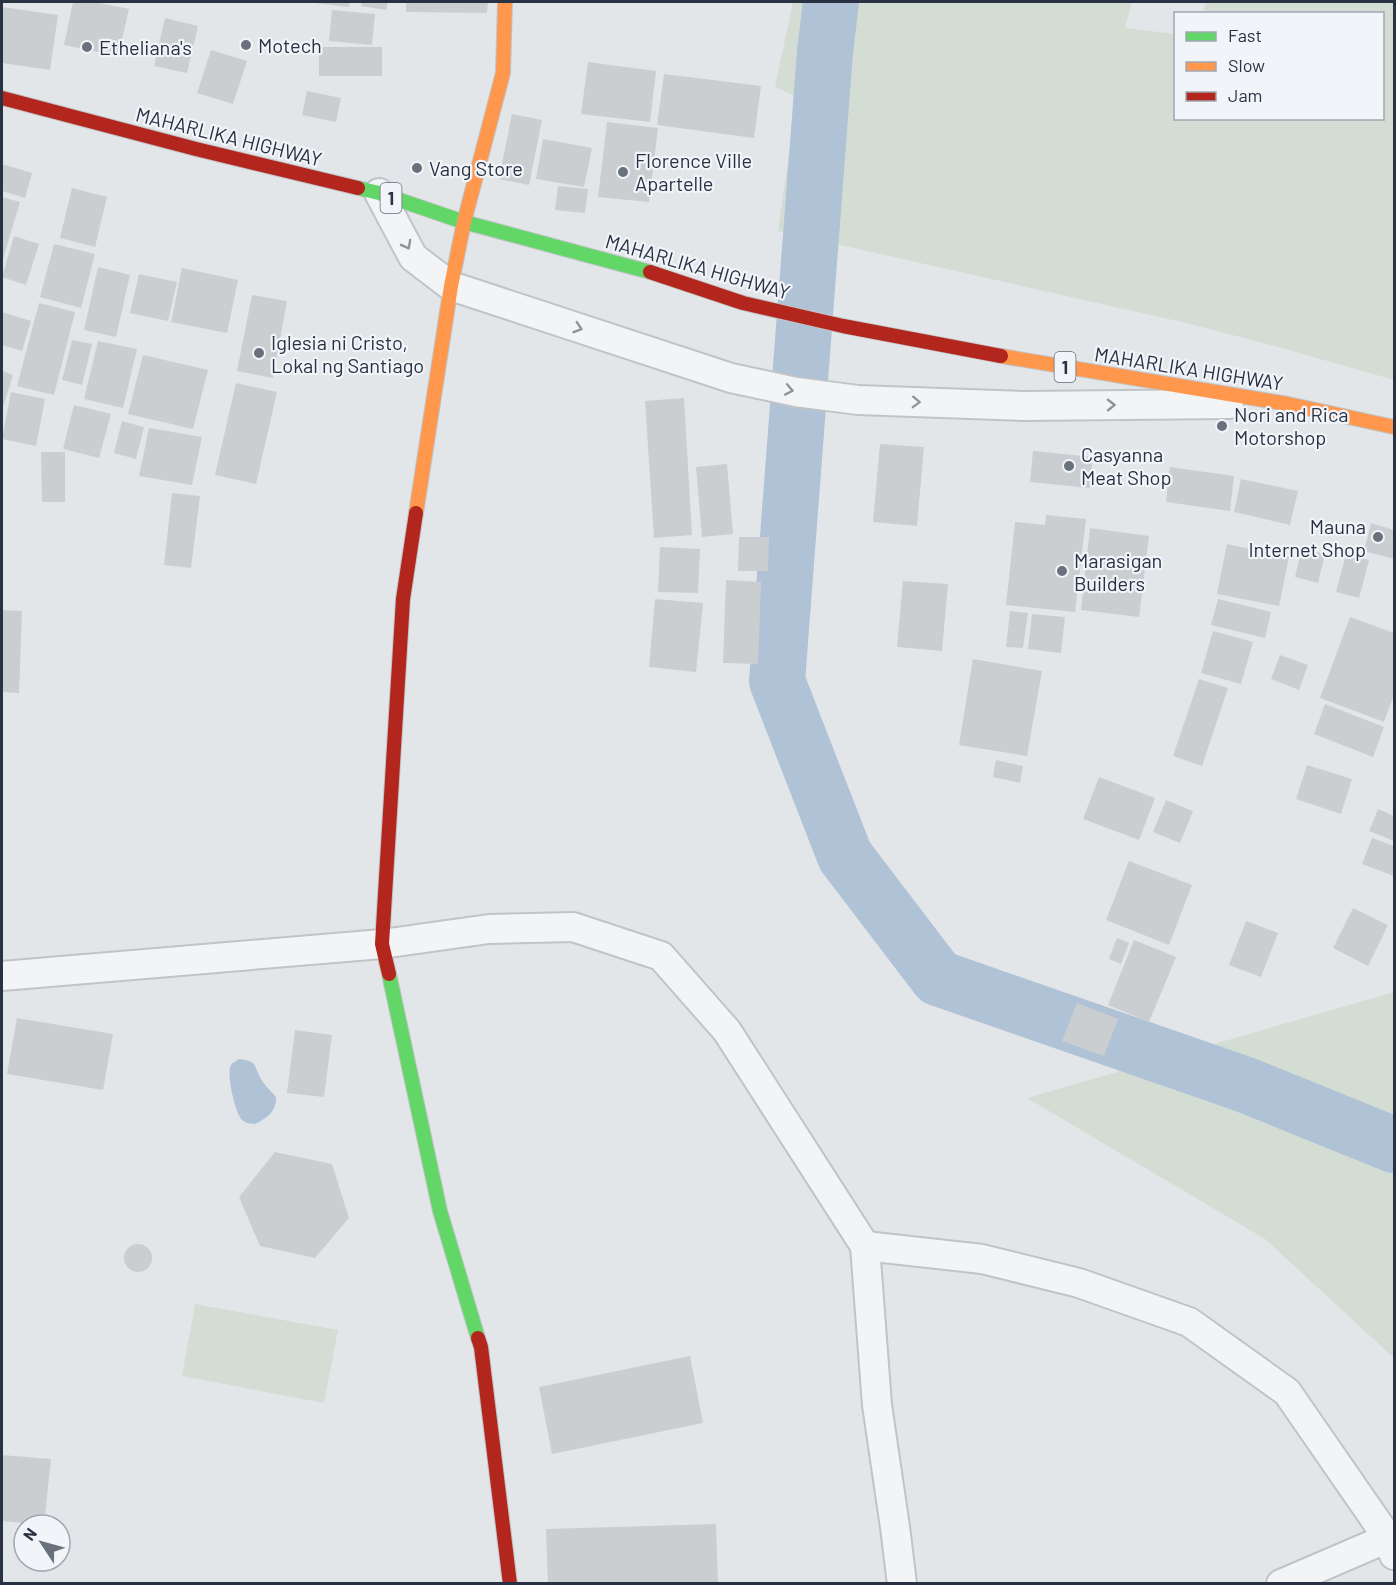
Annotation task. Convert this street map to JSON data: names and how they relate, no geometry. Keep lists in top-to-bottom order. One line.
{"streets":{"main road":["MAHARLIKA HIGHWAY","1"]},"places":["Motech","Etheliana's","Vang Store","Florence Ville Apartelle","Iglesia ni Cristo, Lokal ng Santiago","Nori and Rica Motorshop","Casyanna Meat Shop","Mauna Internet Shop","Marasigan Builders"],"legend":["Fast","Slow","Jam"],"north":"top left"}
